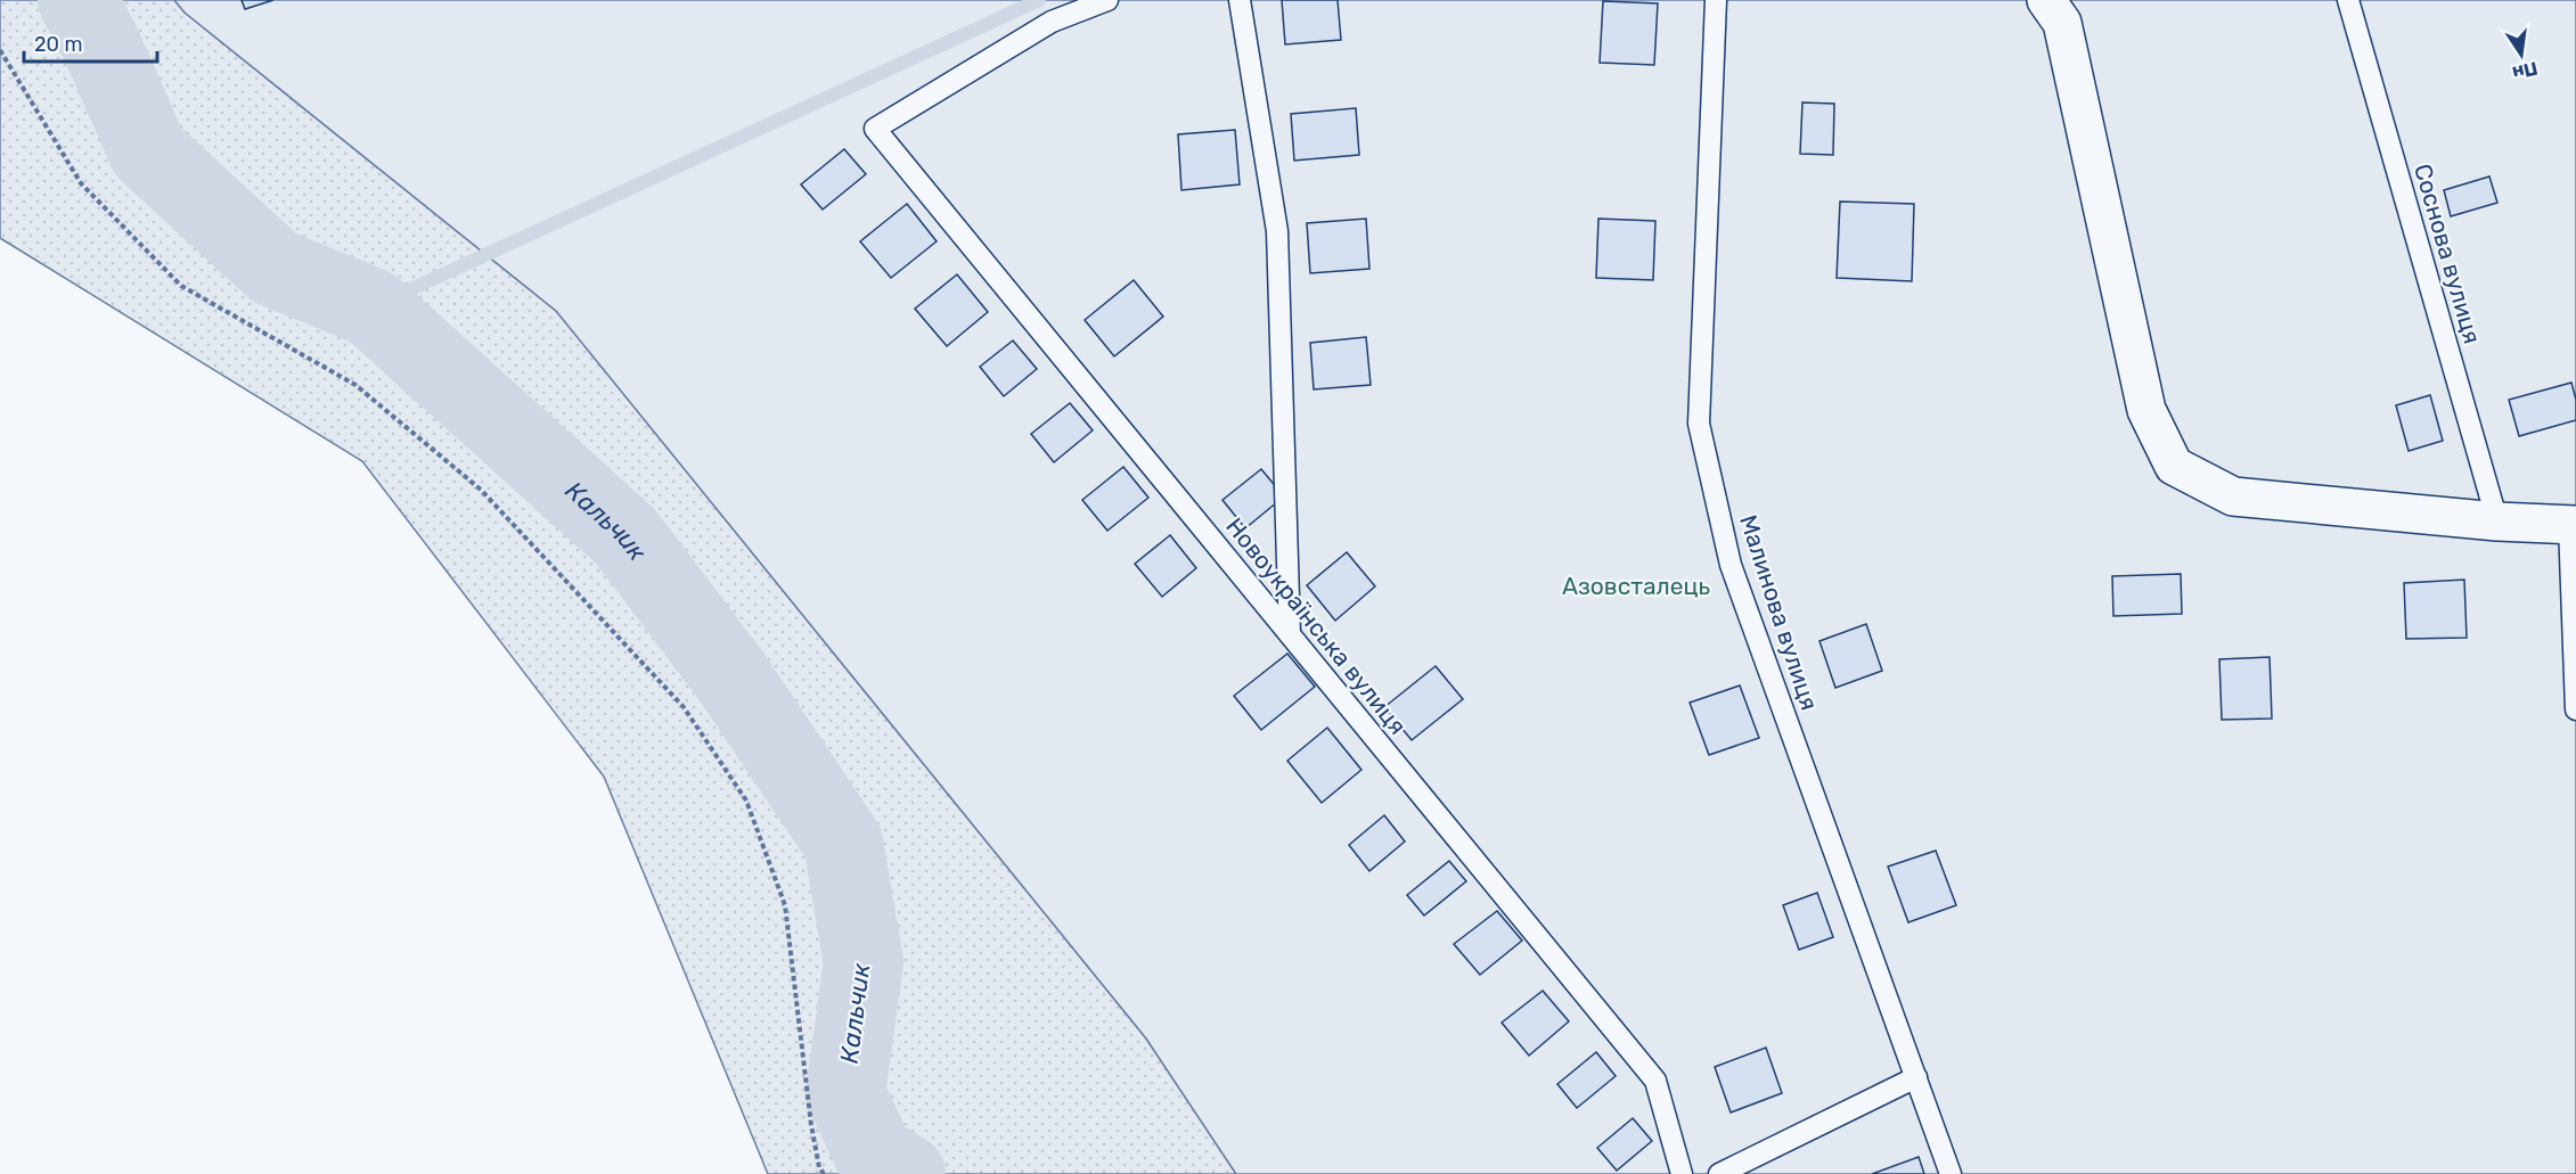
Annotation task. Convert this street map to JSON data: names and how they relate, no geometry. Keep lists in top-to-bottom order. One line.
{"streets":{"lane":["Соснова вулиця","Малинова вулиця","Новоукраїнська вулиця"]},"water":["Кальчик"],"parks":["Азовсталець"],"scale_bar":"20 m","north":"bottom"}
